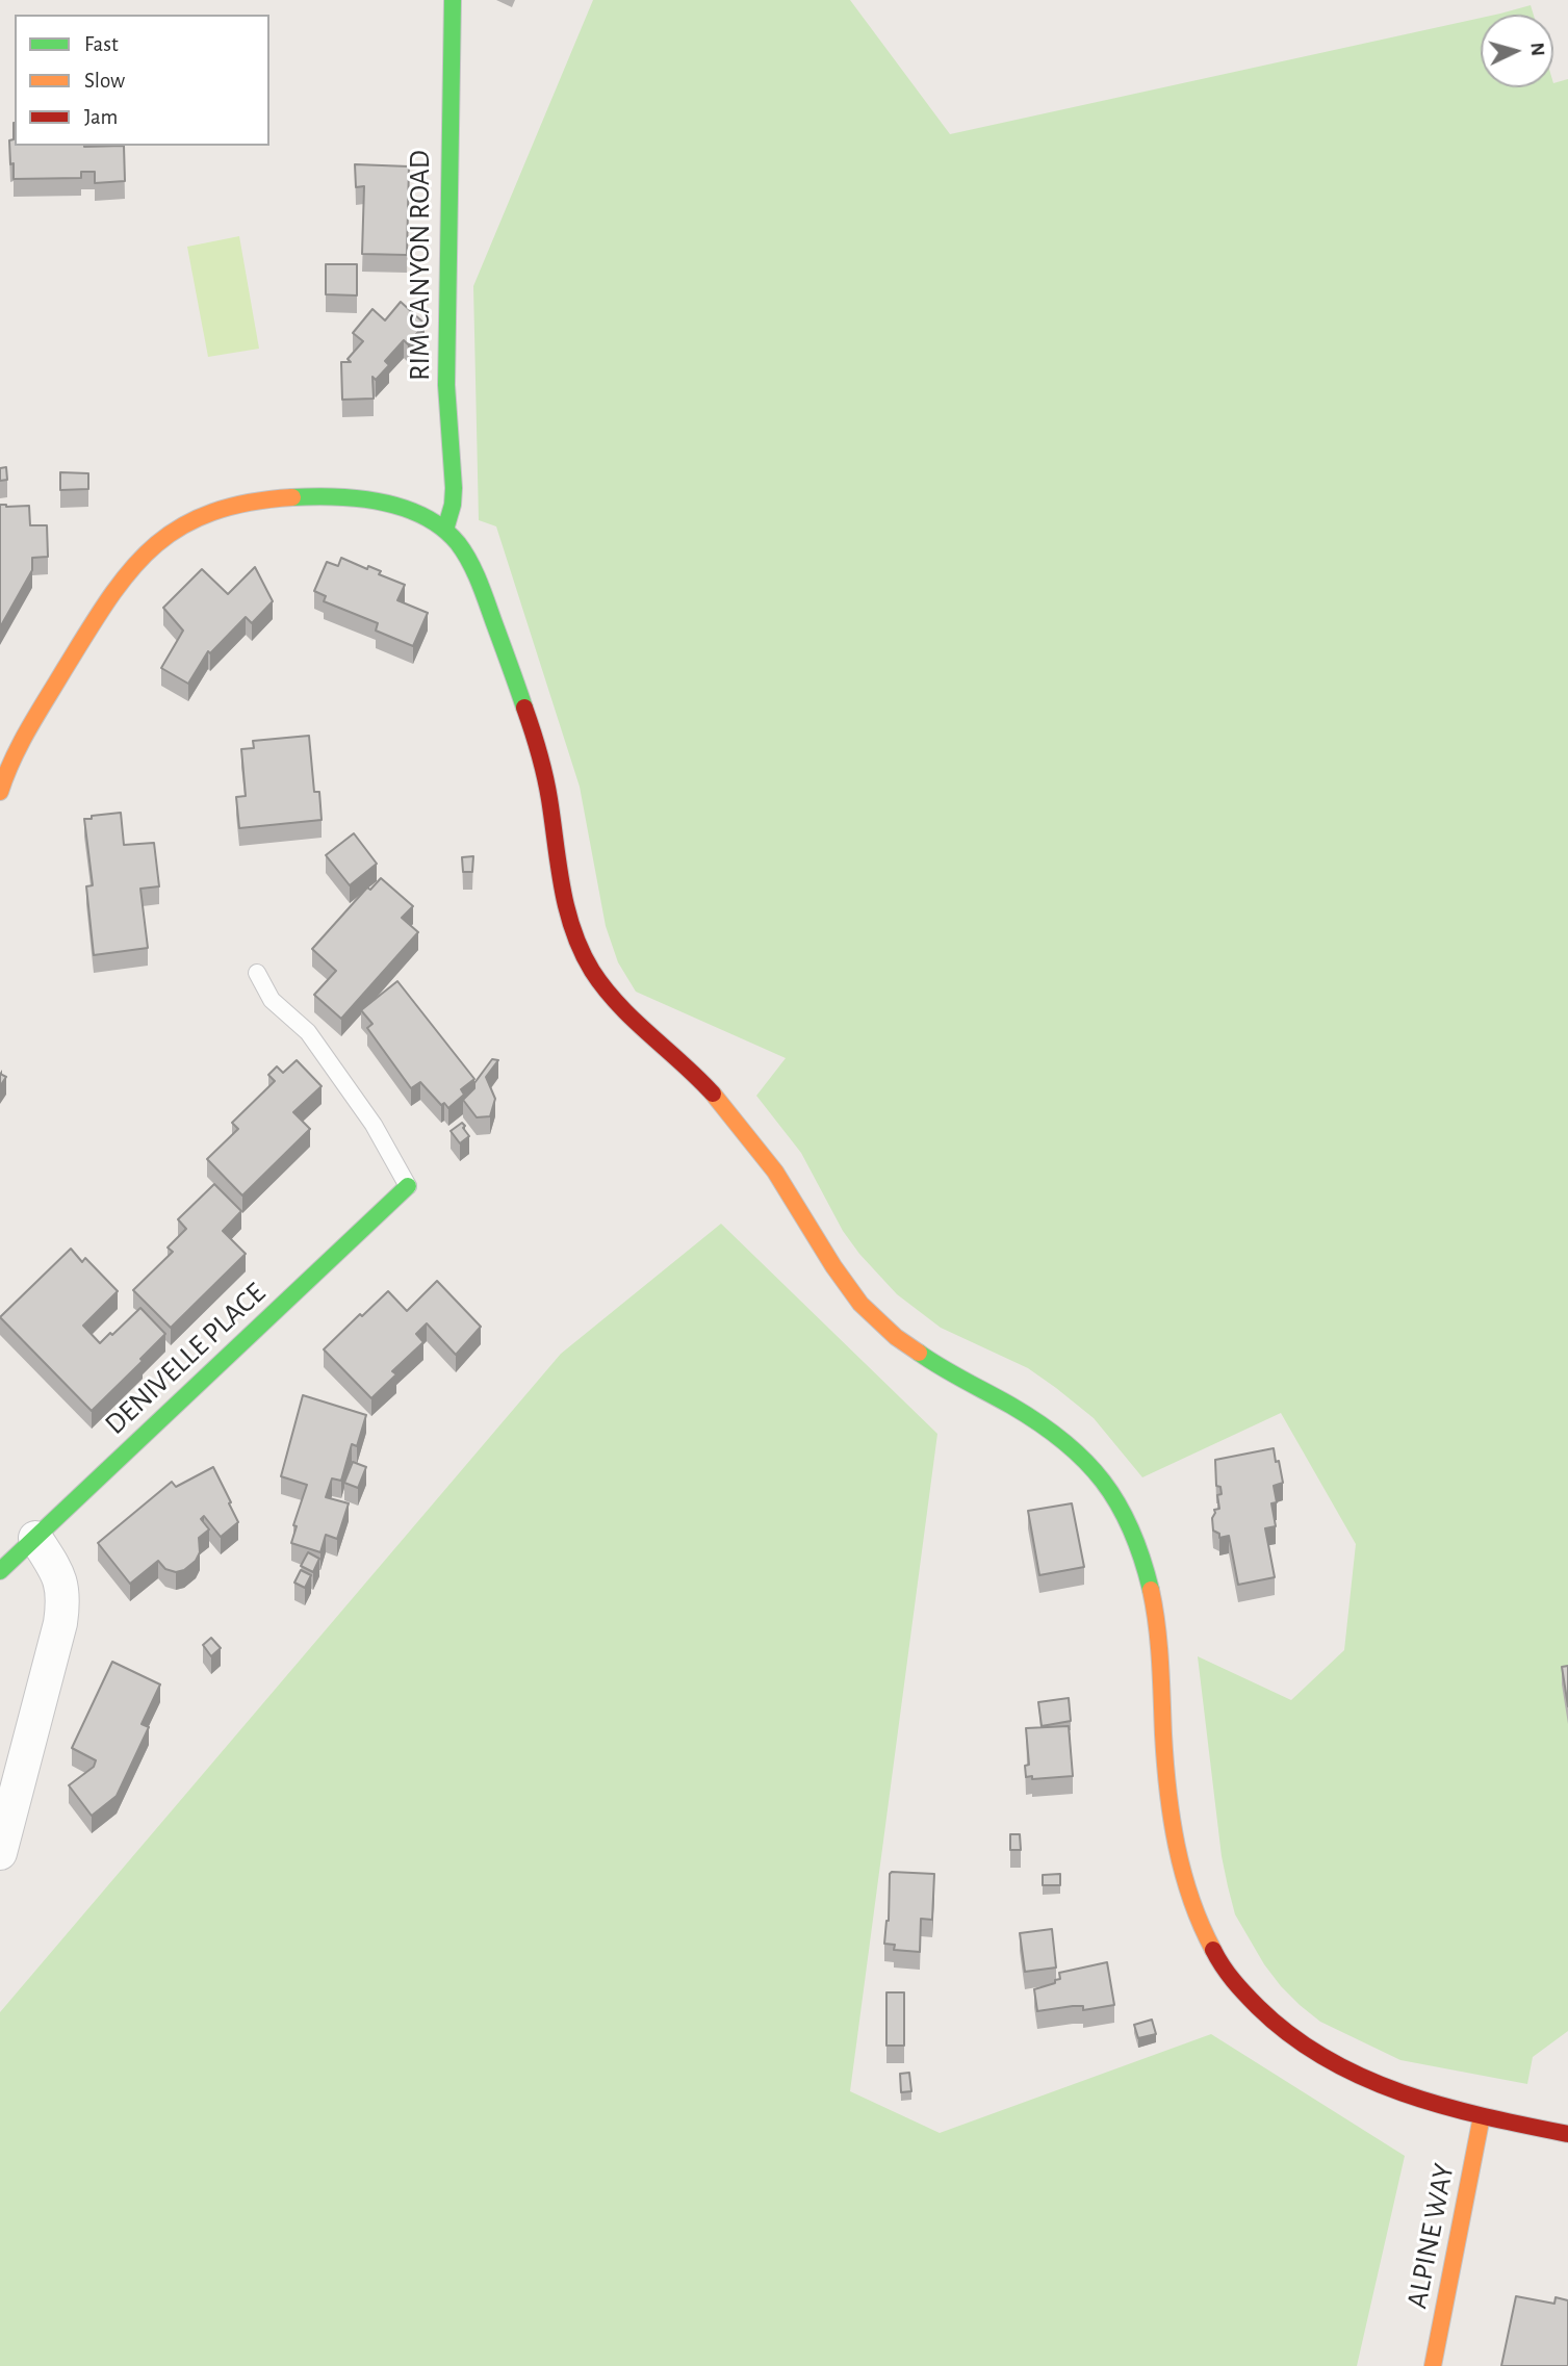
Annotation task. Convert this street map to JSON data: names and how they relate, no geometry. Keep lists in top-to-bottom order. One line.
{"streets":{"street":["RIM CANYON ROAD","DENIVELLE PLACE","ALPINE WAY"]},"legend":["Fast","Slow","Jam"],"north":"right"}
